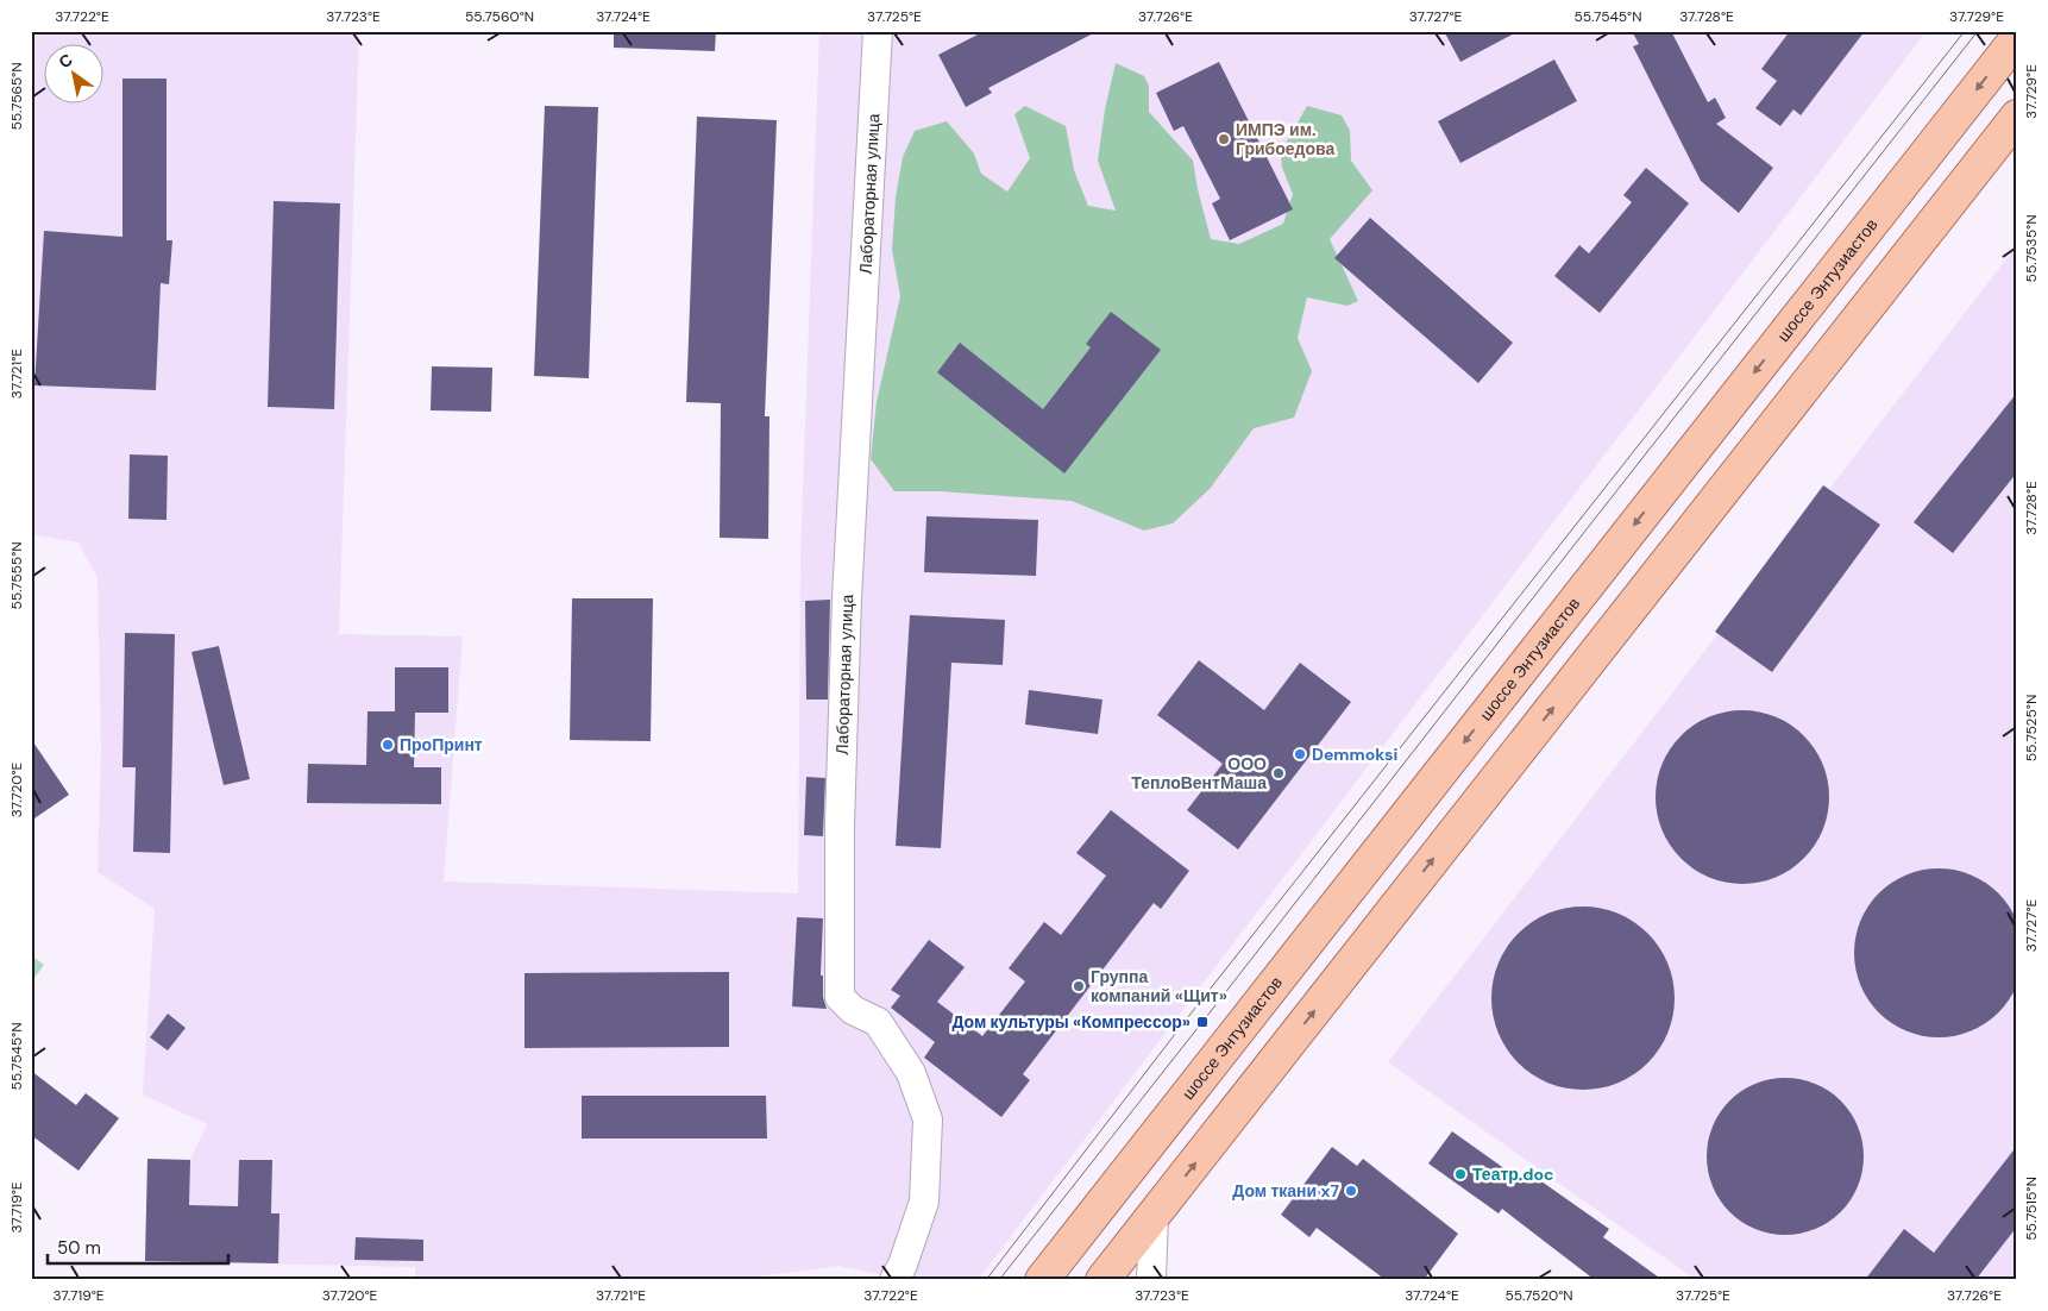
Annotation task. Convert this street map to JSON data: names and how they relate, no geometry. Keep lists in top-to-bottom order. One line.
{"streets":{"main road":["шоссе Энтузиастов"],"street":["Лабораторная улица"]},"places":{"other":["ИМПЭ им. Грибоедова","ПроПринт","Demmoksi","ООО ТеплоВентМаша","Группа компаний «Щит»","Театр.doc","Дом ткани x7"],"transit":["Дом культуры «Компрессор»"]},"scale_bar":"50 m","north":"top left","coordinates":["37.722°E","37.723°E","55.7560°N","37.724°E","37.725°E","37.726°E","37.727°E","55.7545°N","37.728°E","37.729°E","55.7565°N","55.7535°N","37.721°E","55.7555°N","55.7525°N","37.720°E","37.719°E","55.7515°N","55.7520°N"]}
